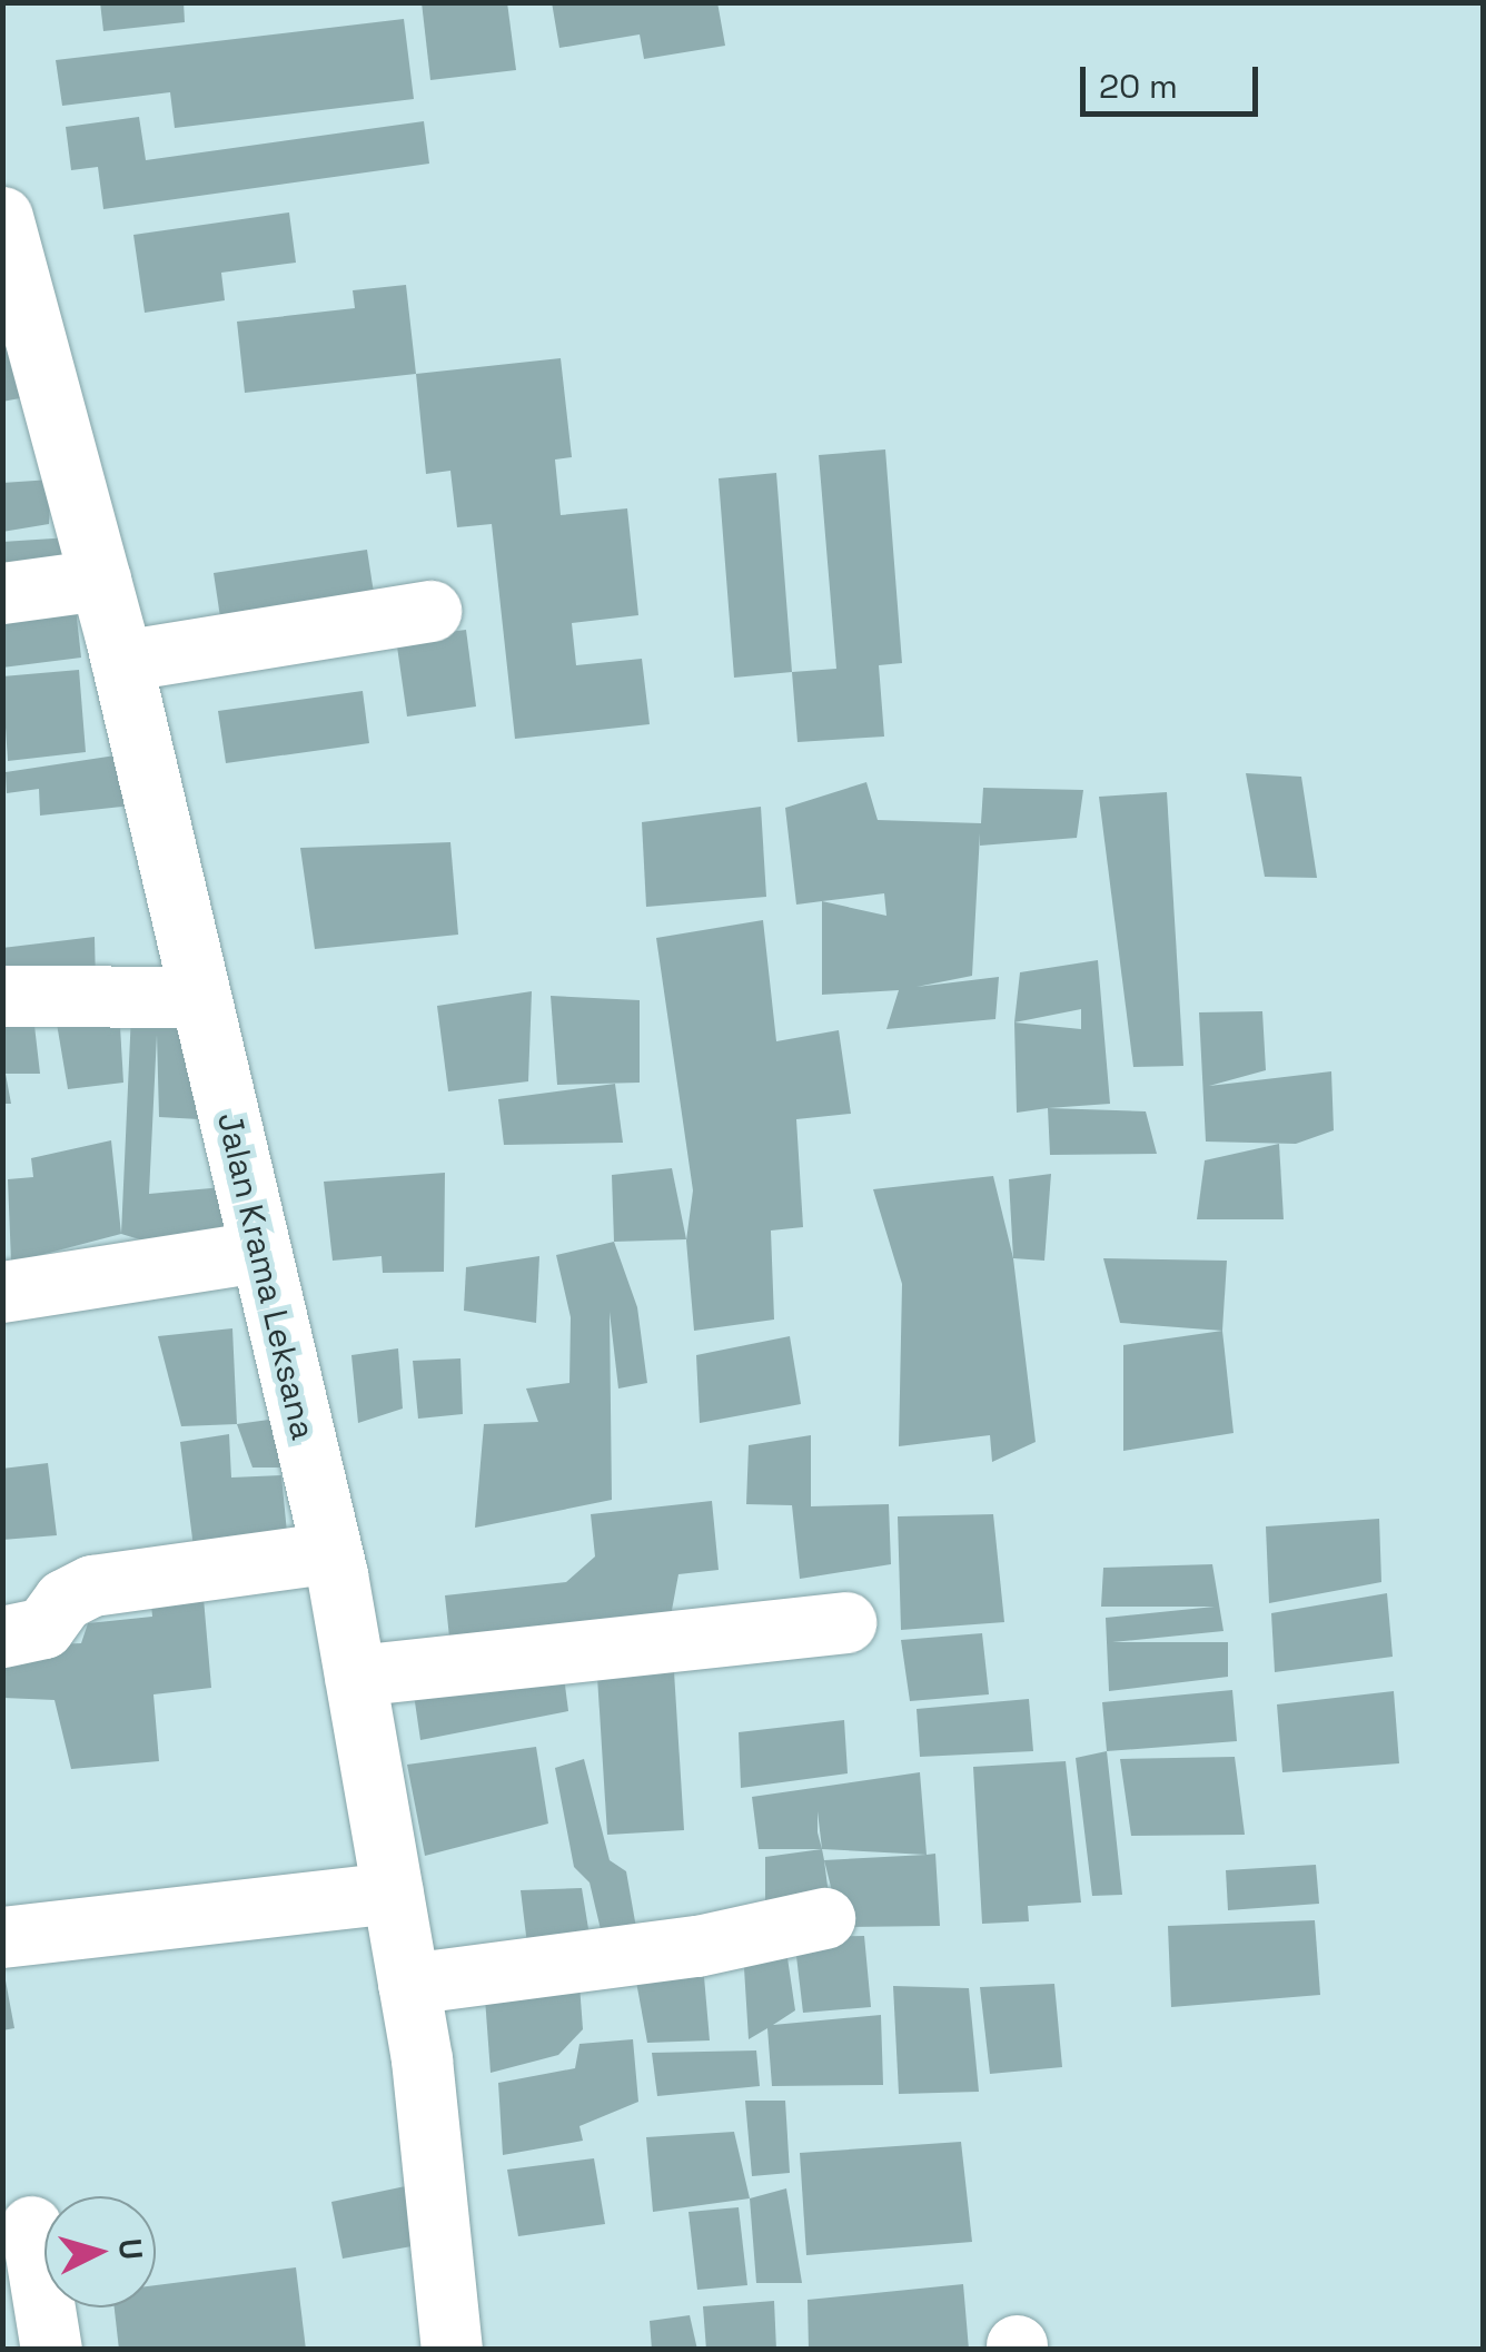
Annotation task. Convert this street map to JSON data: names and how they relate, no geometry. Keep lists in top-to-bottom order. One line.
{"streets":{"street":["Jalan Krama Leksana"]},"scale_bar":"20 m","north":"right"}
